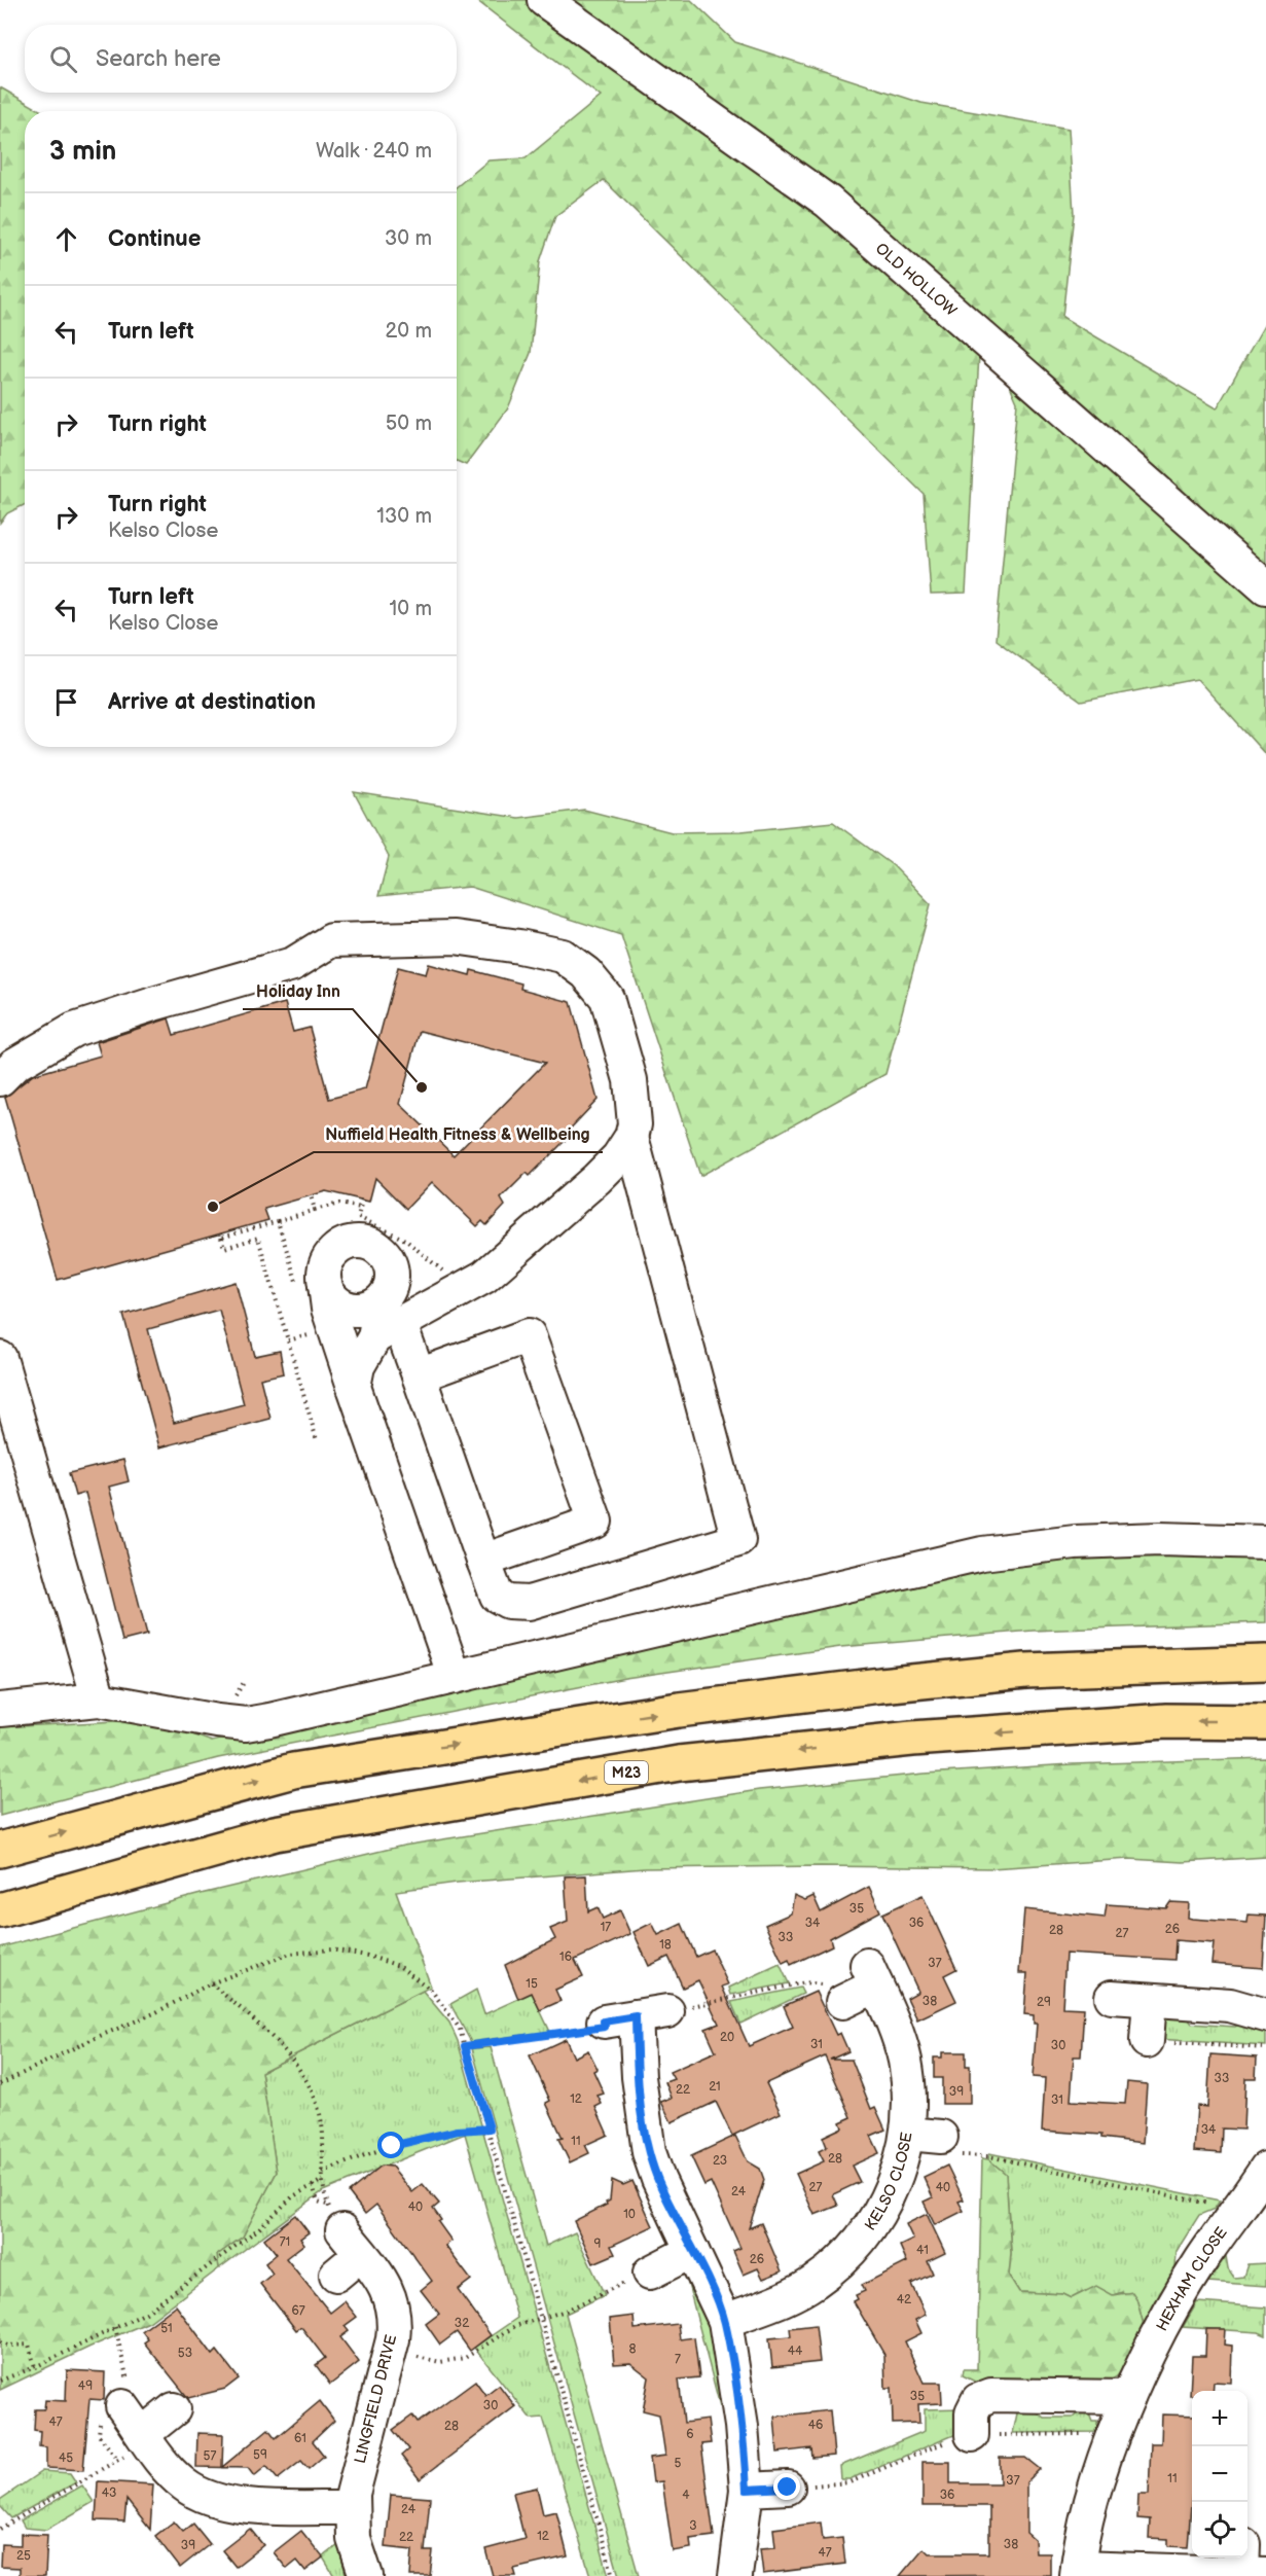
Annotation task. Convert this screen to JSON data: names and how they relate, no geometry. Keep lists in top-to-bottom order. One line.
{"streets":{"highway":["M23"],"street":["OLD HOLLOW","KELSO CLOSE","HEXHAM CLOSE","LINGFIELD DRIVE"]},"places":["Holiday Inn","Nuffield Health Fitness & Wellbeing"],"house_numbers":["35","34","36","17","26","28","27","33","18","16","37","15","38","29","20","31","30","33","21","22","39","12","31","34","11","28","23","27","40","24","40","10","71","9","41","26","42","67","32","51","8","44","53","7","49","35","30","47","46","28","6","61","59","57","45","5","11","37","43","4","36","24","3","12","22","38","39","47","25"],"page":{"search":"Search here","heading":["3 min","Walk · 240 m"],"list":[["Continue","30 m"],["Turn left","20 m"],["Turn right","50 m"],["Turn right","Kelso Close","130 m"],["Turn left","Kelso Close","10 m"],"Arrive at destination"],"map_buttons":["+","−"]}}
